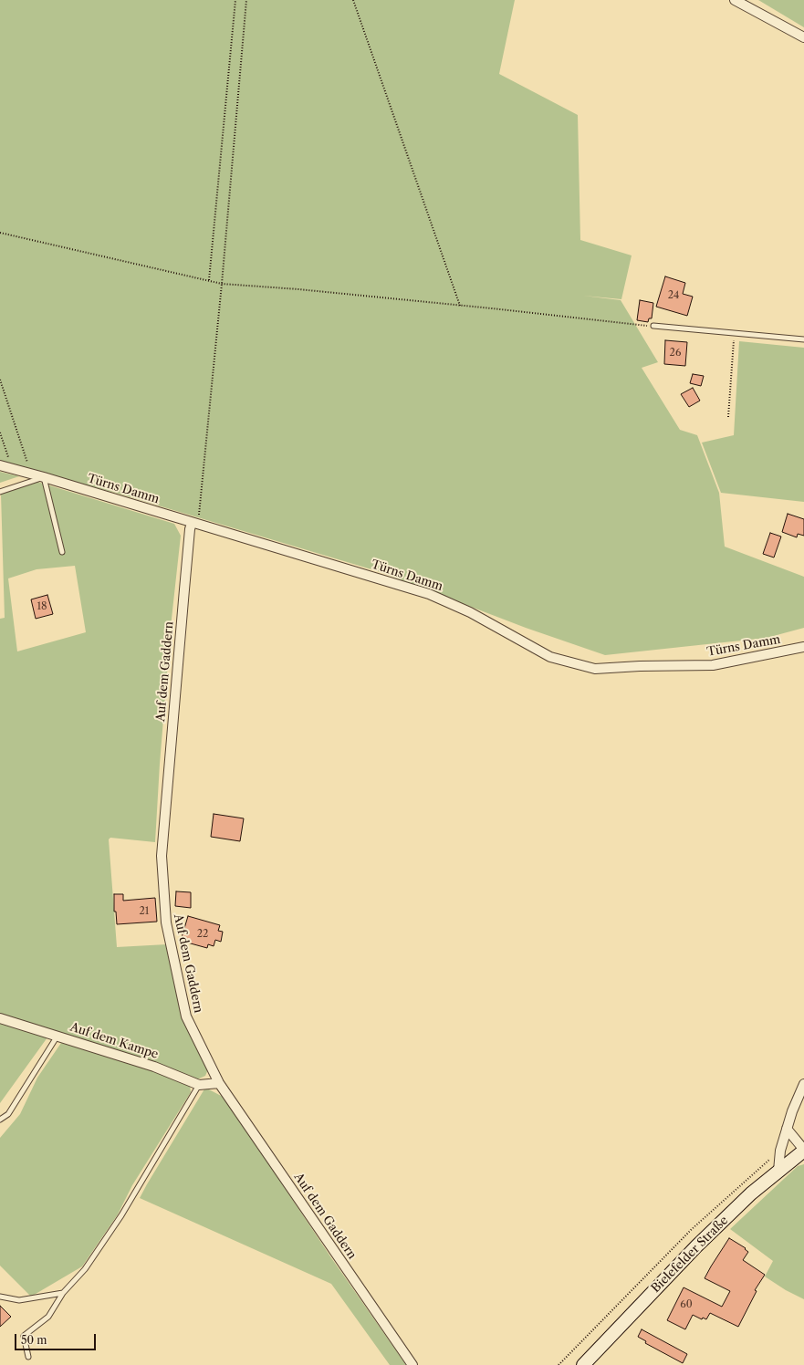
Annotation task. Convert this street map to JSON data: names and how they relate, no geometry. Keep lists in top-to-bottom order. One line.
{"streets":{"main road":["Bielefelder Straße"],"street":["Türns Damm","Auf dem Gaddern","Auf dem Kampe"]},"crossings":[["Türns Damm","Auf dem Gaddern"],["Auf dem Gaddern","Auf dem Kampe"]],"house_numbers":["24","26","18","21","22","60"],"scale_bar":"50 m"}
